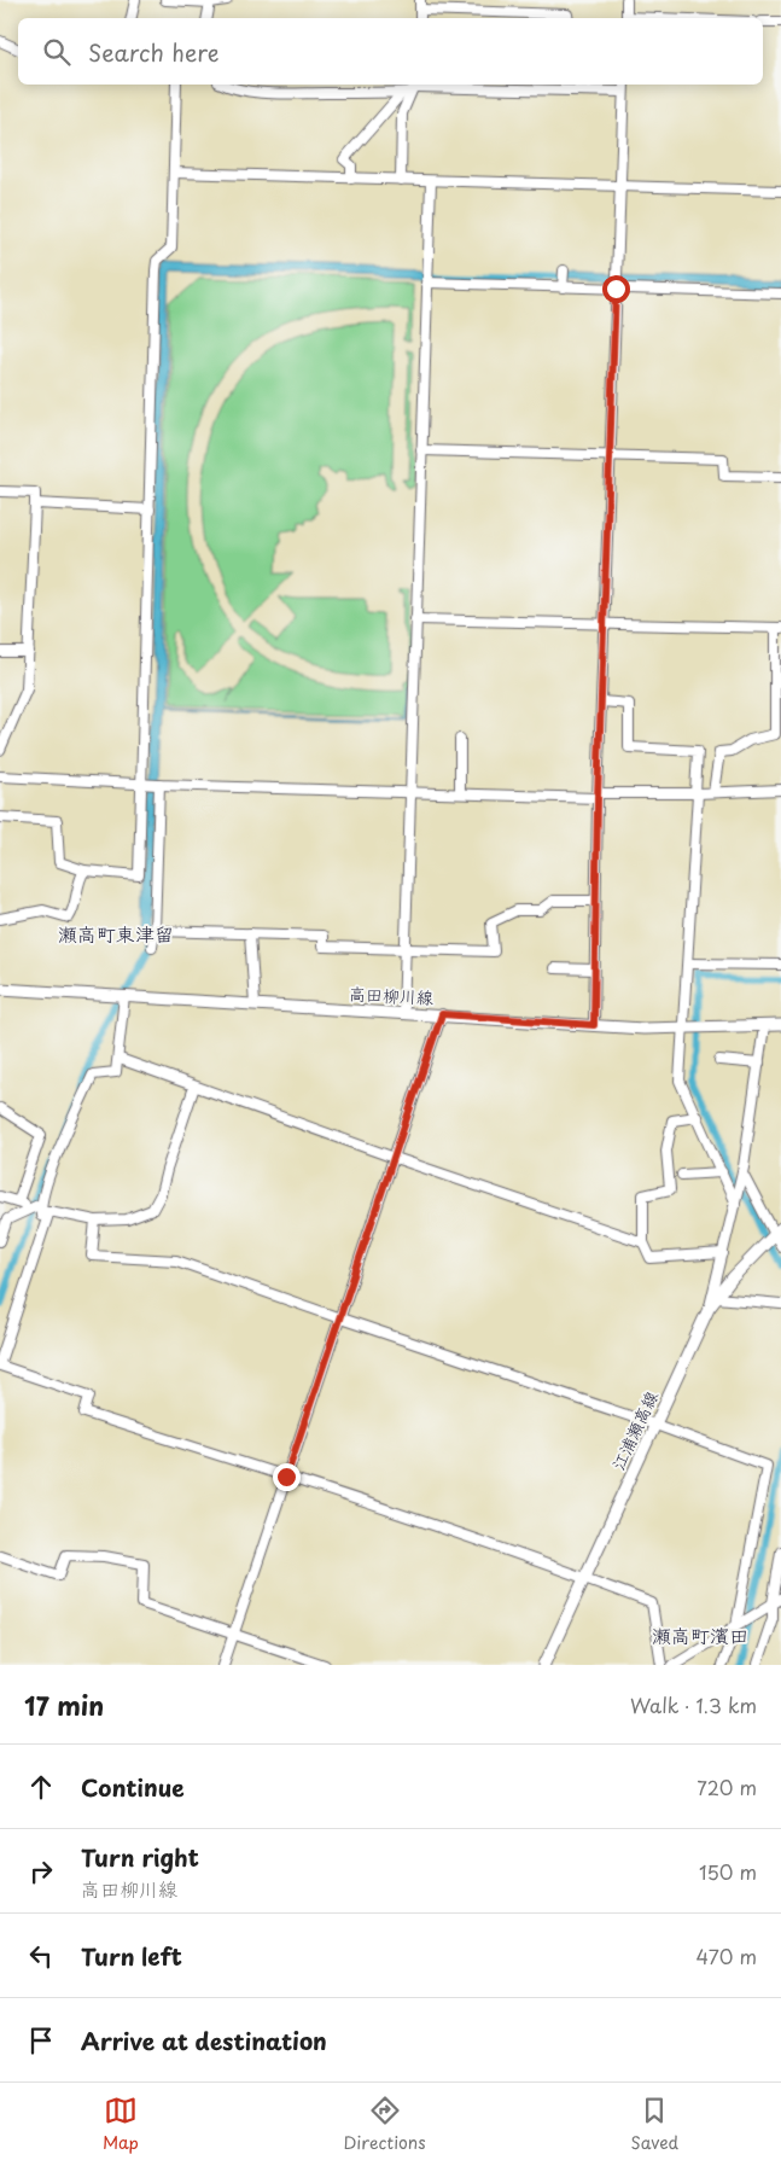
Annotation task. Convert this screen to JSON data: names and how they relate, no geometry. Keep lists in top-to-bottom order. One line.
{"streets":{"main road":["高田柳川線","江浦瀬高線"]},"districts":["瀬高町東津留","瀬高町濱田"],"page":{"search":"Search here","heading":["17 min","Walk · 1.3 km"],"list":[["Continue","720 m"],["Turn right","高田柳川線","150 m"],["Turn left","470 m"],"Arrive at destination"],"nav":["Map","Directions","Saved"]}}
